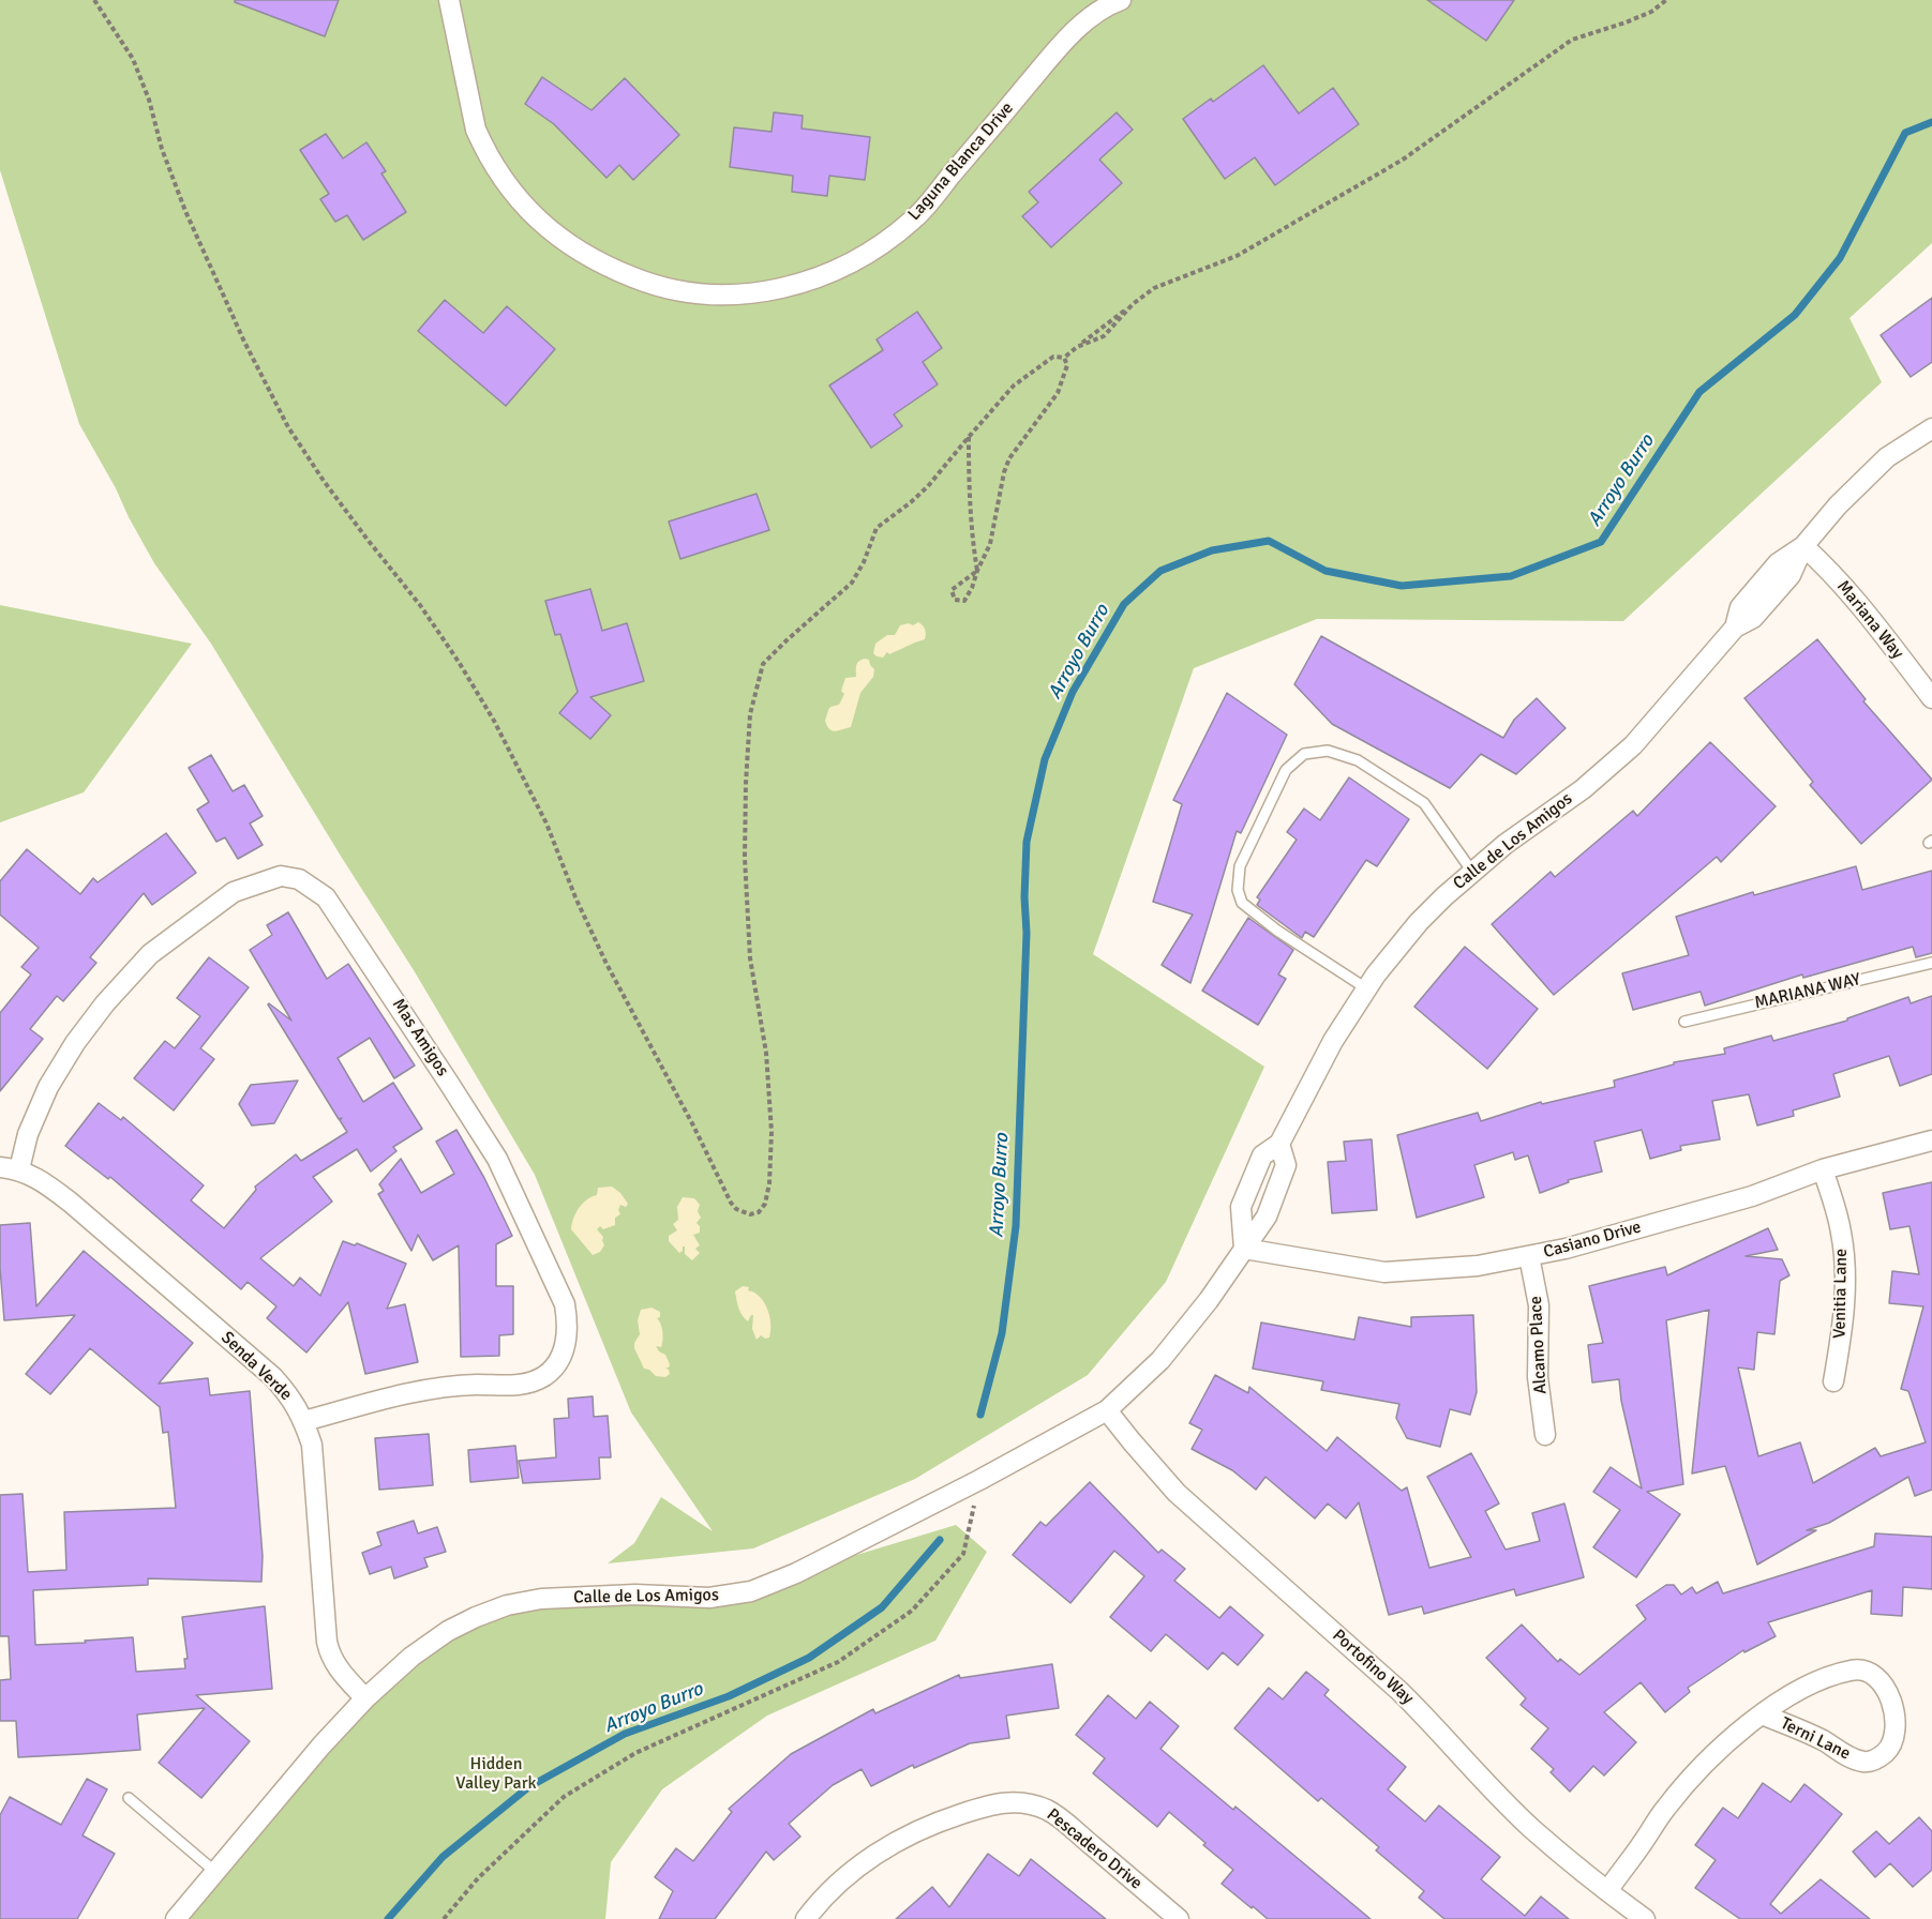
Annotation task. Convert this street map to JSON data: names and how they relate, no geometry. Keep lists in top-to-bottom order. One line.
{"streets":{"street":["Laguna Blanca Drive","Mariana Way","Calle de Los Amigos","Mas Amigos","Casiano Drive","Venitia Lane","Alcamo Place","Senda Verde","Portofino Way","Terni Lane","Pescadero Drive"],"lane":["MARIANA WAY"]},"crossings":[["Mariana Way","Calle de Los Amigos"],["Calle de Los Amigos","Casiano Drive"],["Calle de Los Amigos","Senda Verde"],["Calle de Los Amigos","Portofino Way"],["Mas Amigos","Senda Verde"],["Casiano Drive","Venitia Lane"],["Casiano Drive","Alcamo Place"],["Portofino Way","Terni Lane"]],"water":["Arroyo Burro"],"parks":["Hidden Valley Park"]}
